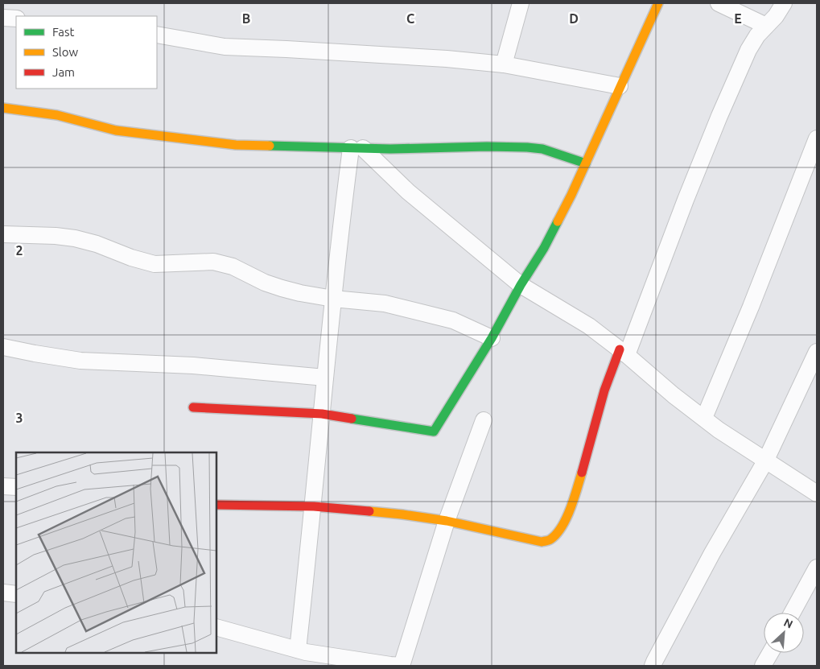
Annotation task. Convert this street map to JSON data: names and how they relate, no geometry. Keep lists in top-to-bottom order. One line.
{"legend":["Fast","Slow","Jam"],"north":"top right","grid":{"columns":["B","C","D","E"],"rows":["2","3"]}}
